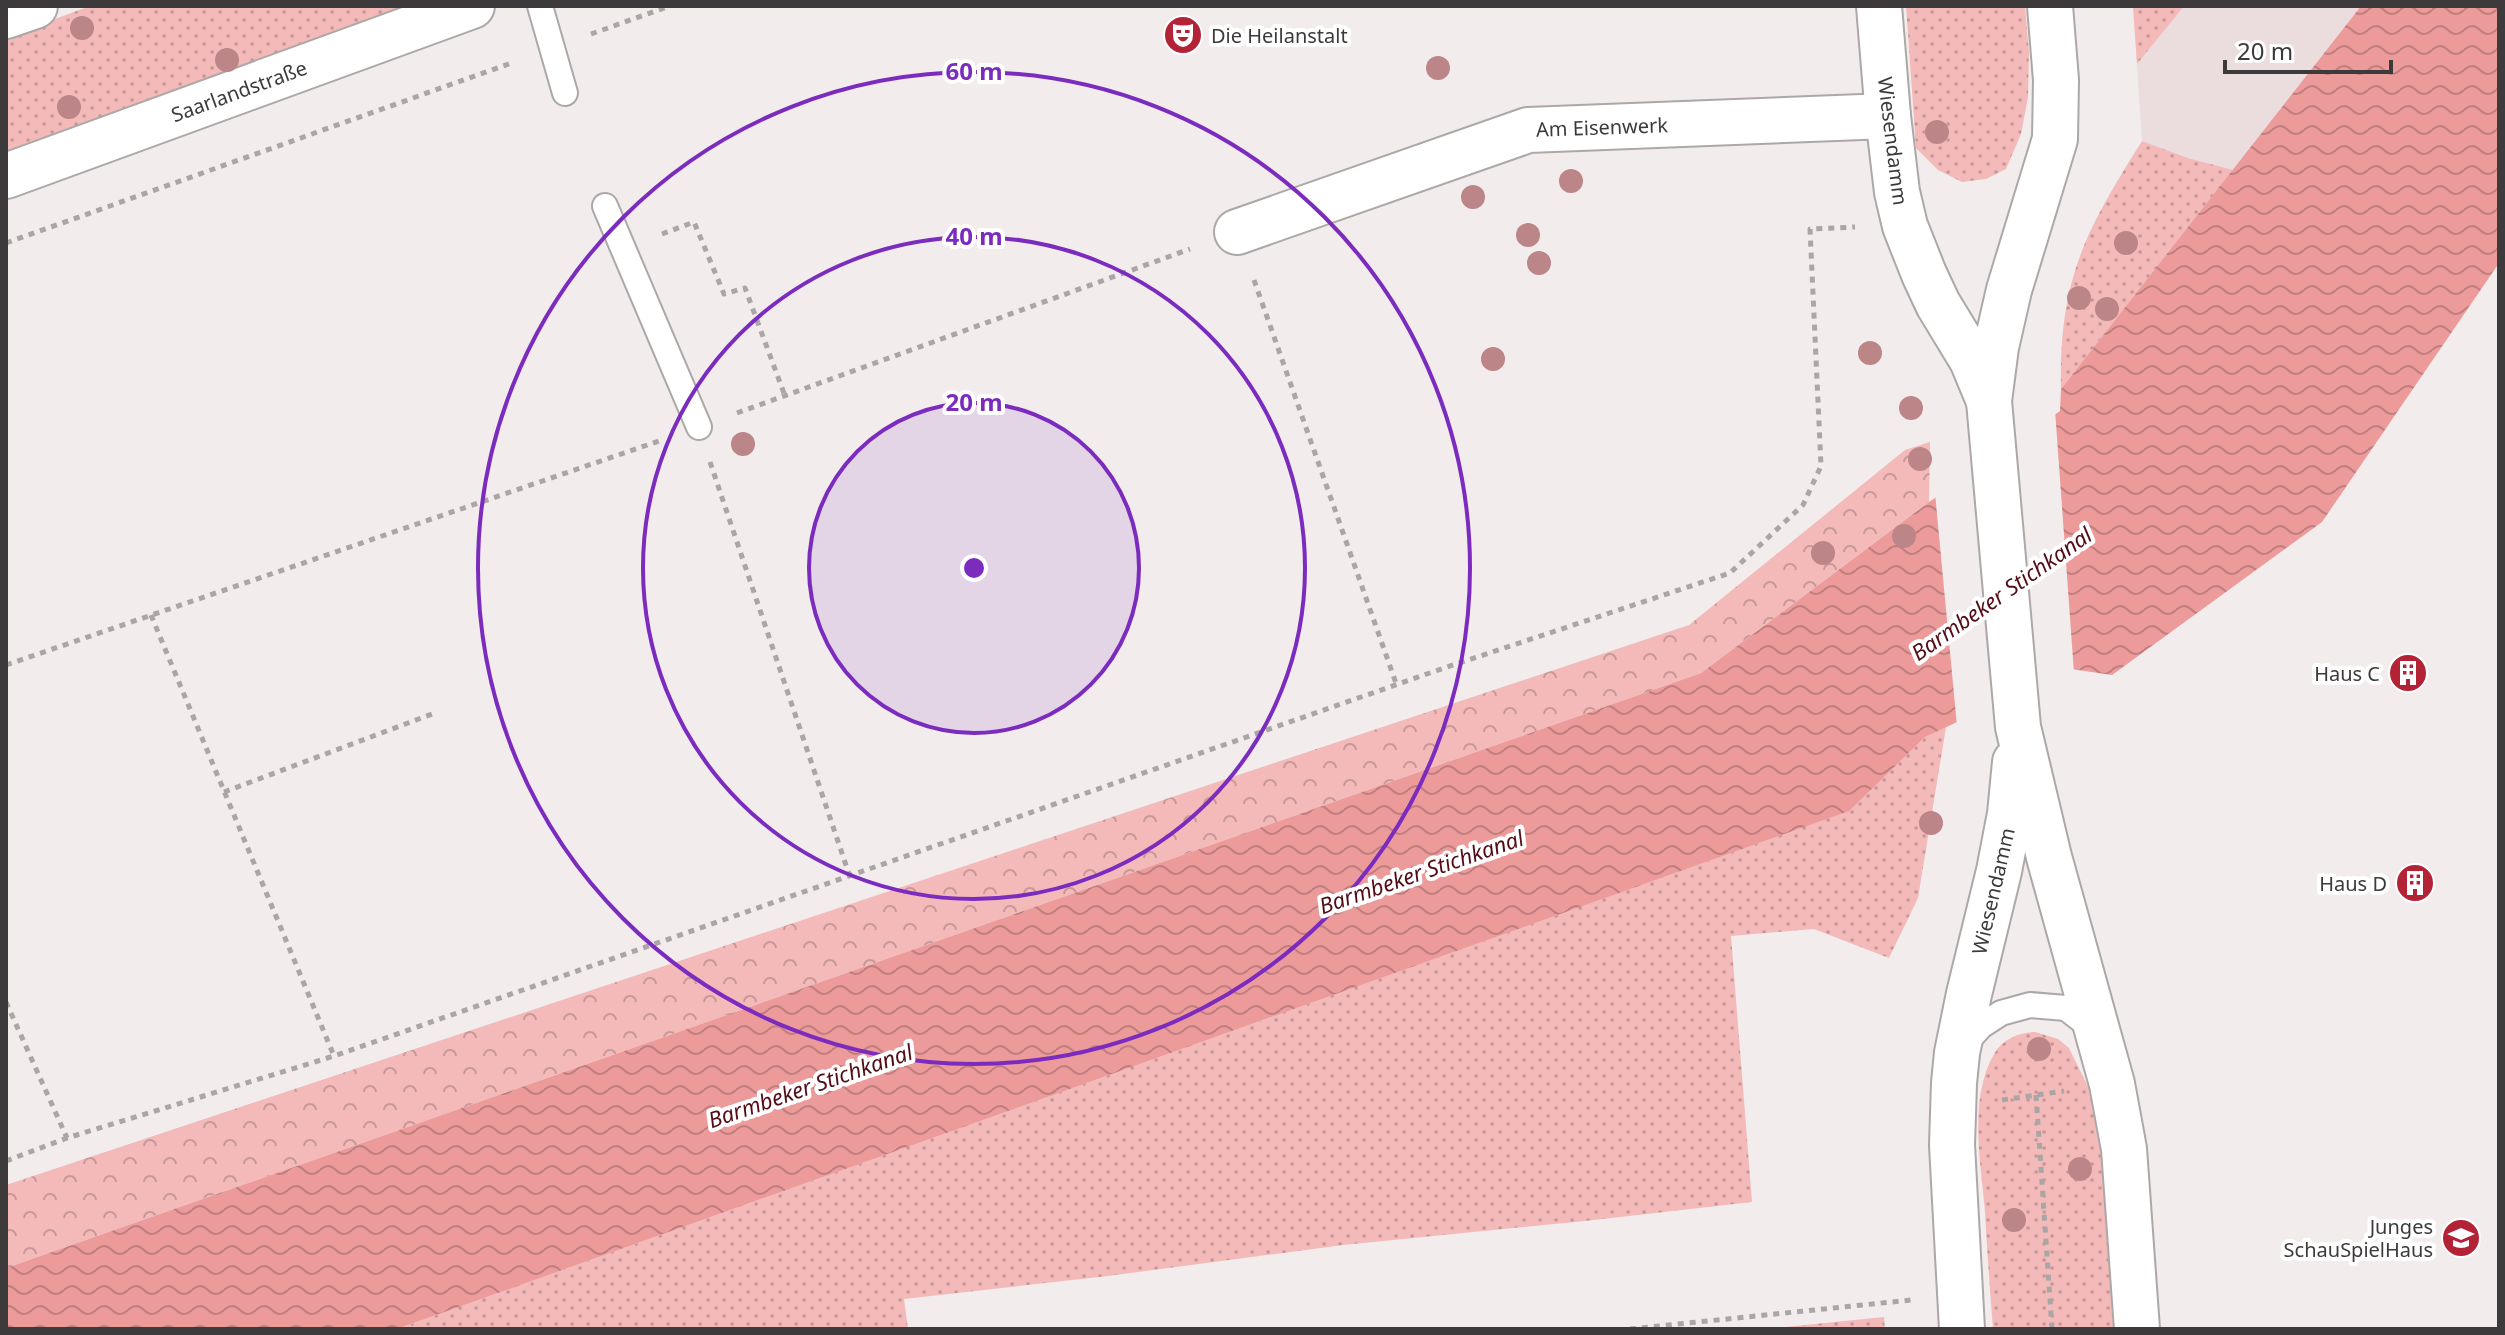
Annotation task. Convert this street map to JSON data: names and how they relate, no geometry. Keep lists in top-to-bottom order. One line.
{"streets":{"street":["Saarlandstraße","Am Eisenwerk","Wiesendamm"]},"crossings":[["Am Eisenwerk","Wiesendamm"]],"water":["Barmbeker Stichkanal"],"places":{"theatre":["Die Heilanstalt"],"building":["Haus C","Haus D"],"school or university":["Junges SchauSpielHaus"]},"scale_bar":"20 m","rings":["60 m","40 m","20 m"]}
